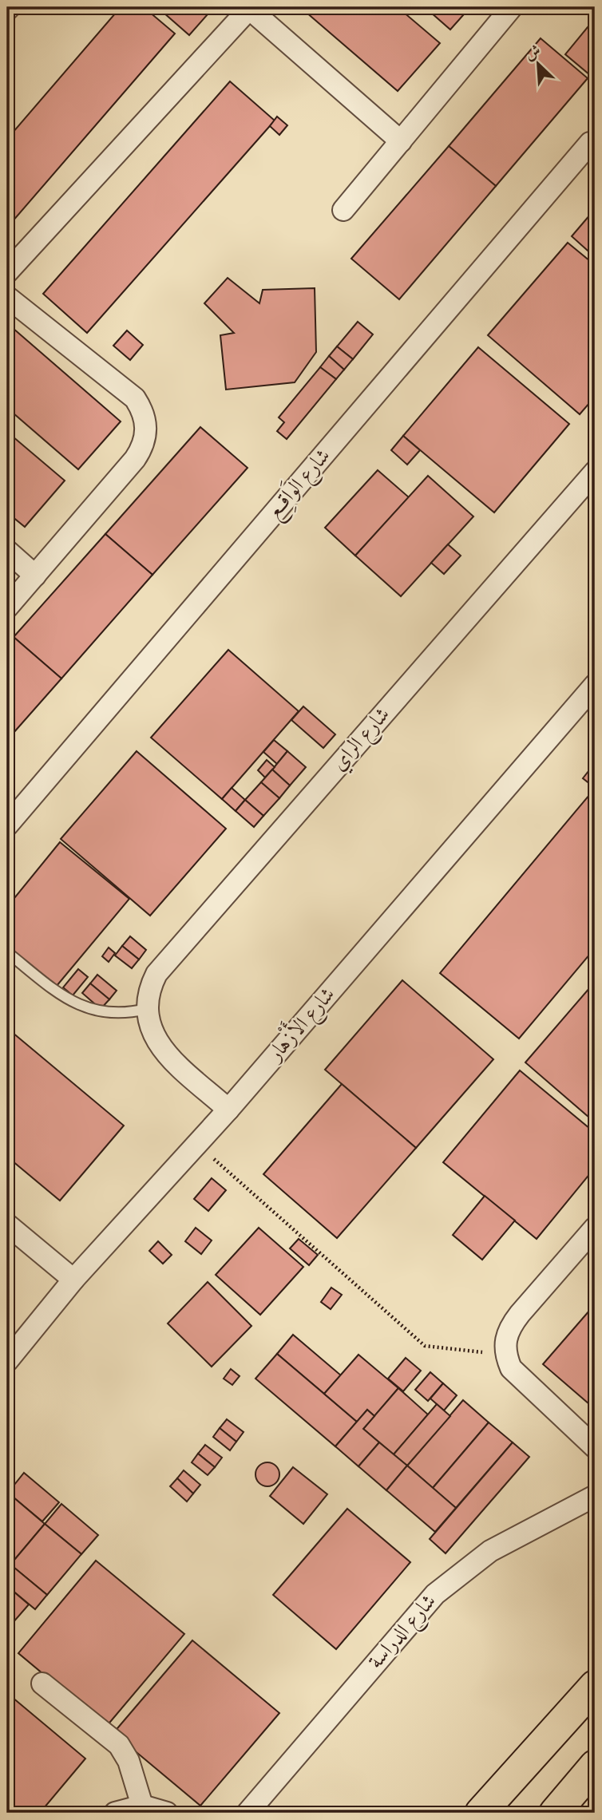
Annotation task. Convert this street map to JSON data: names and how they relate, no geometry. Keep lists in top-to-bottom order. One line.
{"streets":{"street":["شارع الوَاقِع","شارع الراي","شارع الأَزْهار","شارع الدراسة"]},"north":"top left"}
